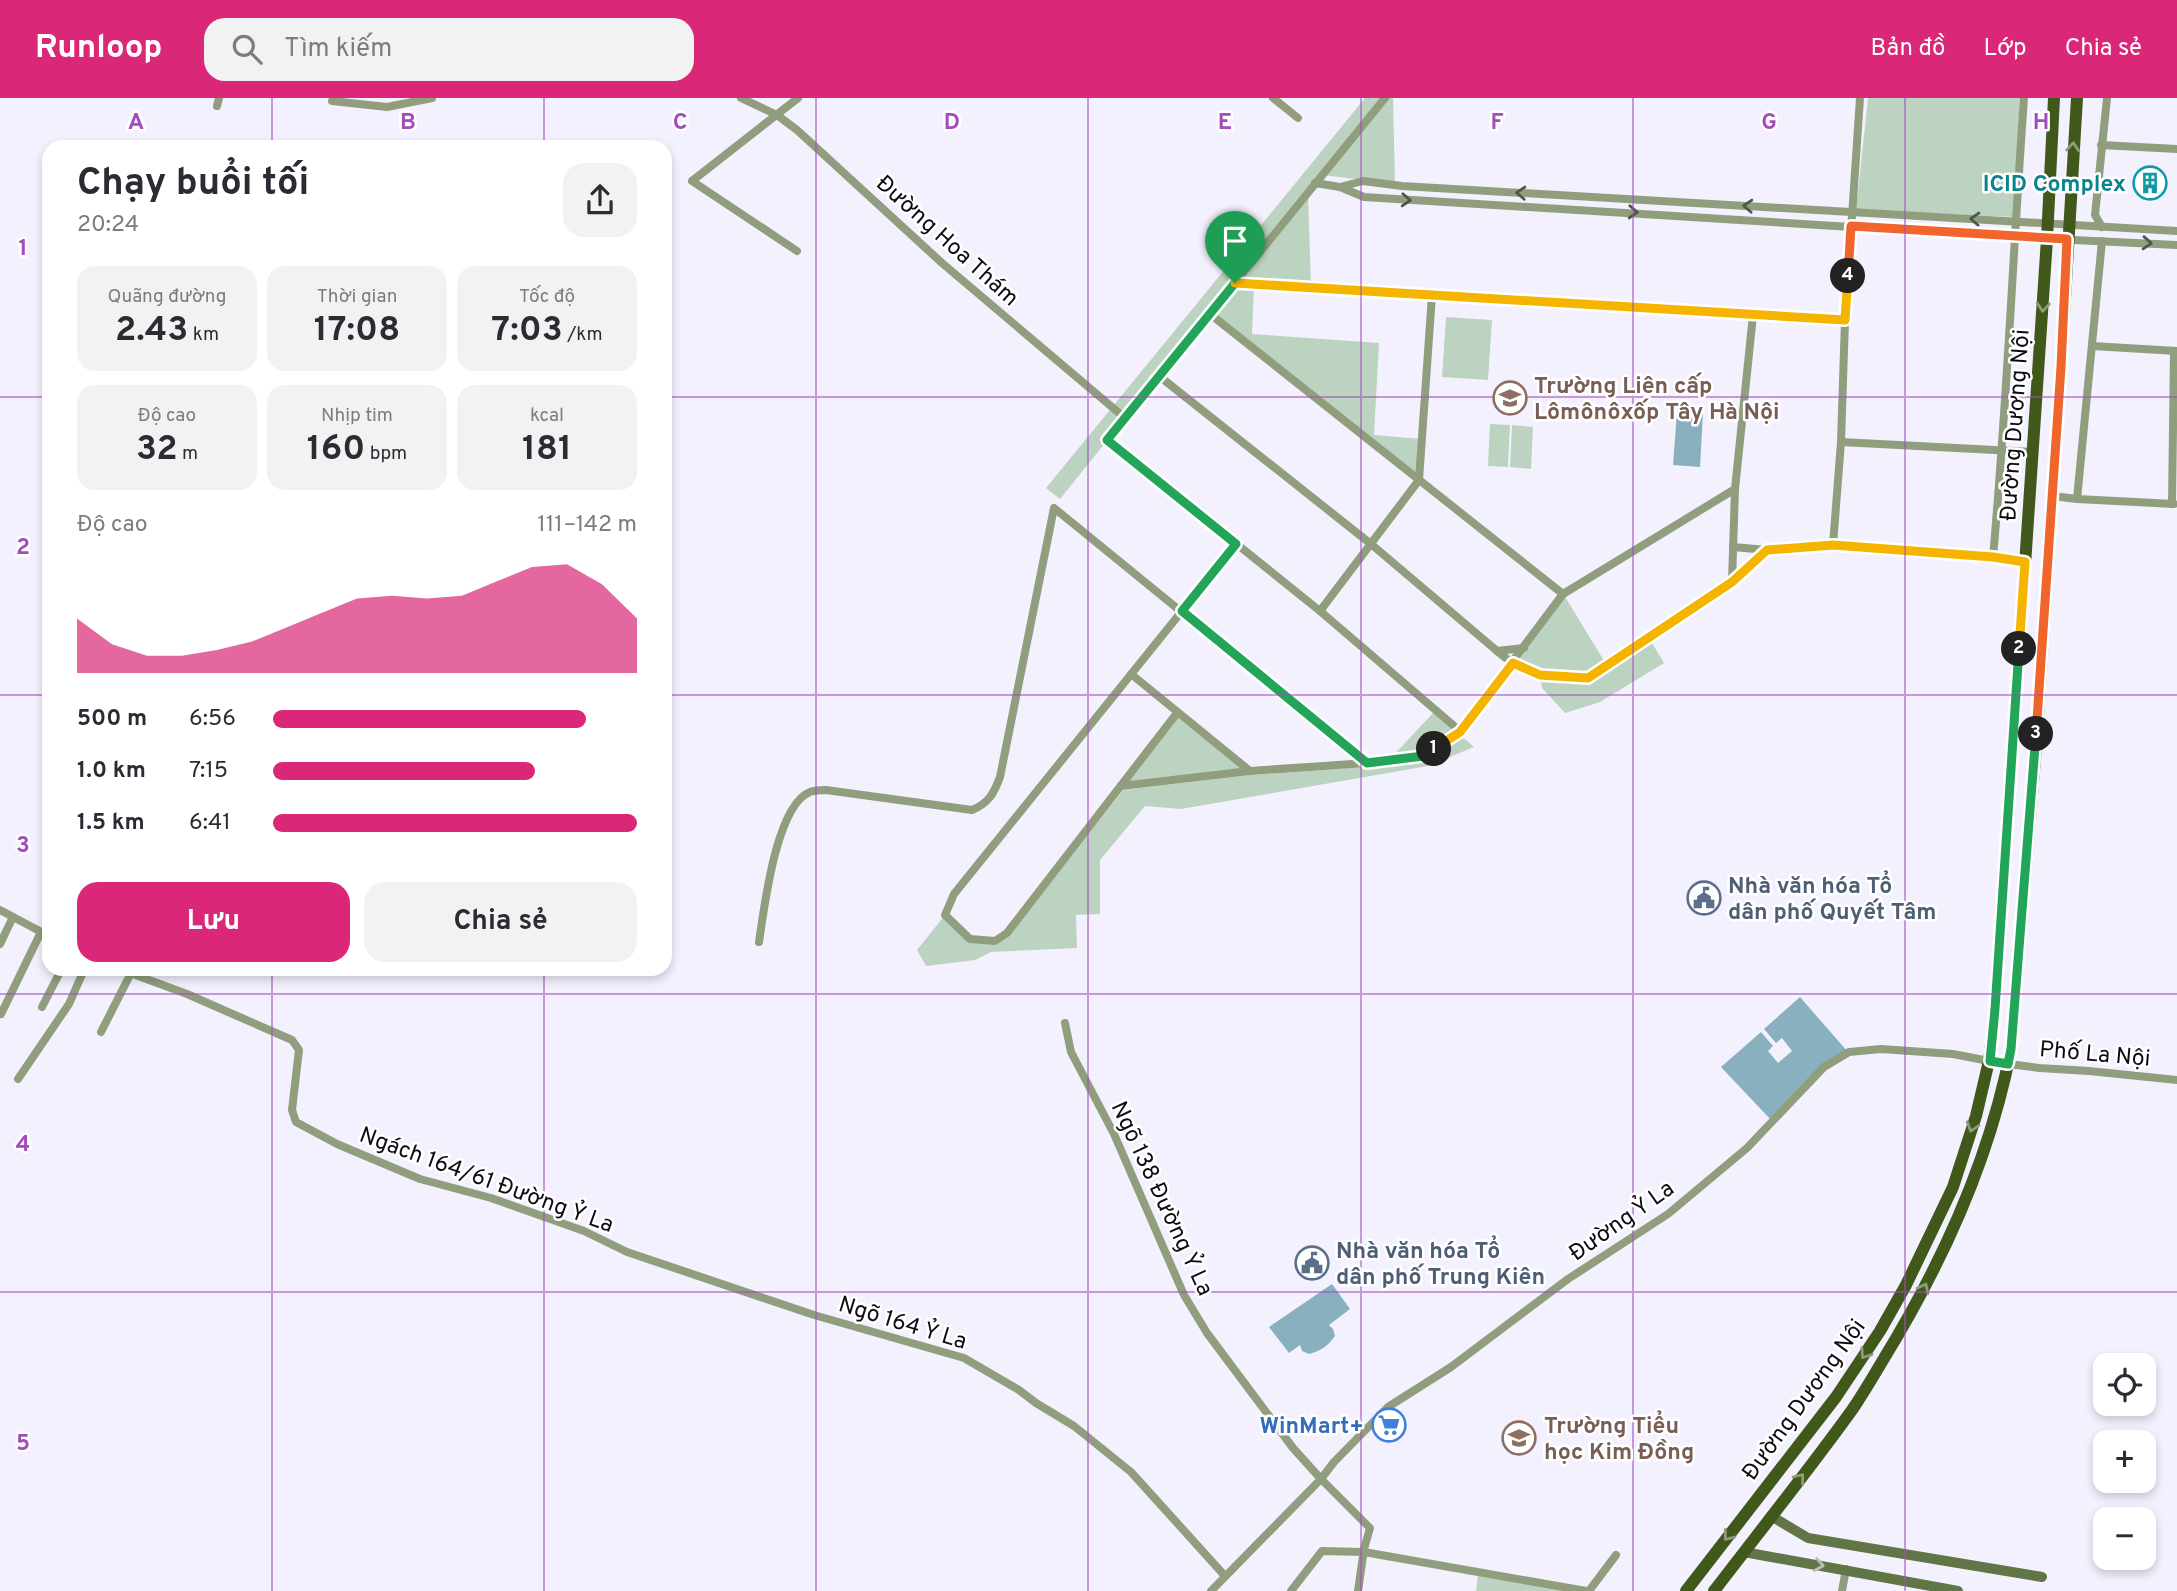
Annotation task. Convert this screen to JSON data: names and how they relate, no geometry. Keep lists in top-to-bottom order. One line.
{"streets":{"main road":["Đường Dương Nội"],"street":["Đường Hoa Thám","Phố La Nội","Ngách 164/61 Đường Ỷ La","Ngõ 138 Đường Ỷ La","Đường Ỷ La","Ngõ 164 Ỷ La"]},"crossings":[["Đường Dương Nội","Phố La Nội"],["Đường Dương Nội","Đường Ỷ La"],["Ngách 164/61 Đường Ỷ La","Ngõ 164 Ỷ La"],["Ngõ 138 Đường Ỷ La","Đường Ỷ La"],["Đường Ỷ La","Ngõ 164 Ỷ La"]],"places":{"building":["ICID Complex"],"school or university":["Trường Liên cấp Lômônôxốp Tây Hà Nội","Trường Tiểu học Kim Đồng"],"public building":["Nhà văn hóa Tổ dân phố Quyết Tâm","Nhà văn hóa Tổ dân phố Trung Kiên"],"supermarket":["WinMart+"]},"page":{"header":"Runloop","search":"Tìm kiếm","nav":["Bản đồ","Lớp","Chia sẻ"],"heading":["Chạy buổi tối","20:24"],"pins":["4","2","3","1"],"stats":[["Quãng đường","2.43 km"],["Thời gian","17:08"],["Tốc độ","7:03 /km"],["Độ cao","32 m"],["Nhịp tim","160 bpm"],["kcal","181"]],"chart":["Độ cao","111–142 m"],"list":[{"name":"500 m","note":"6:56"},{"name":"1.0 km","note":"7:15"},{"name":"1.5 km","note":"6:41"}],"buttons":["Lưu","Chia sẻ"],"map_buttons":["+","−"]},"grid":{"columns":["A","B","C","D","E","F","G","H"],"rows":["1","2","3","4","5"]}}
